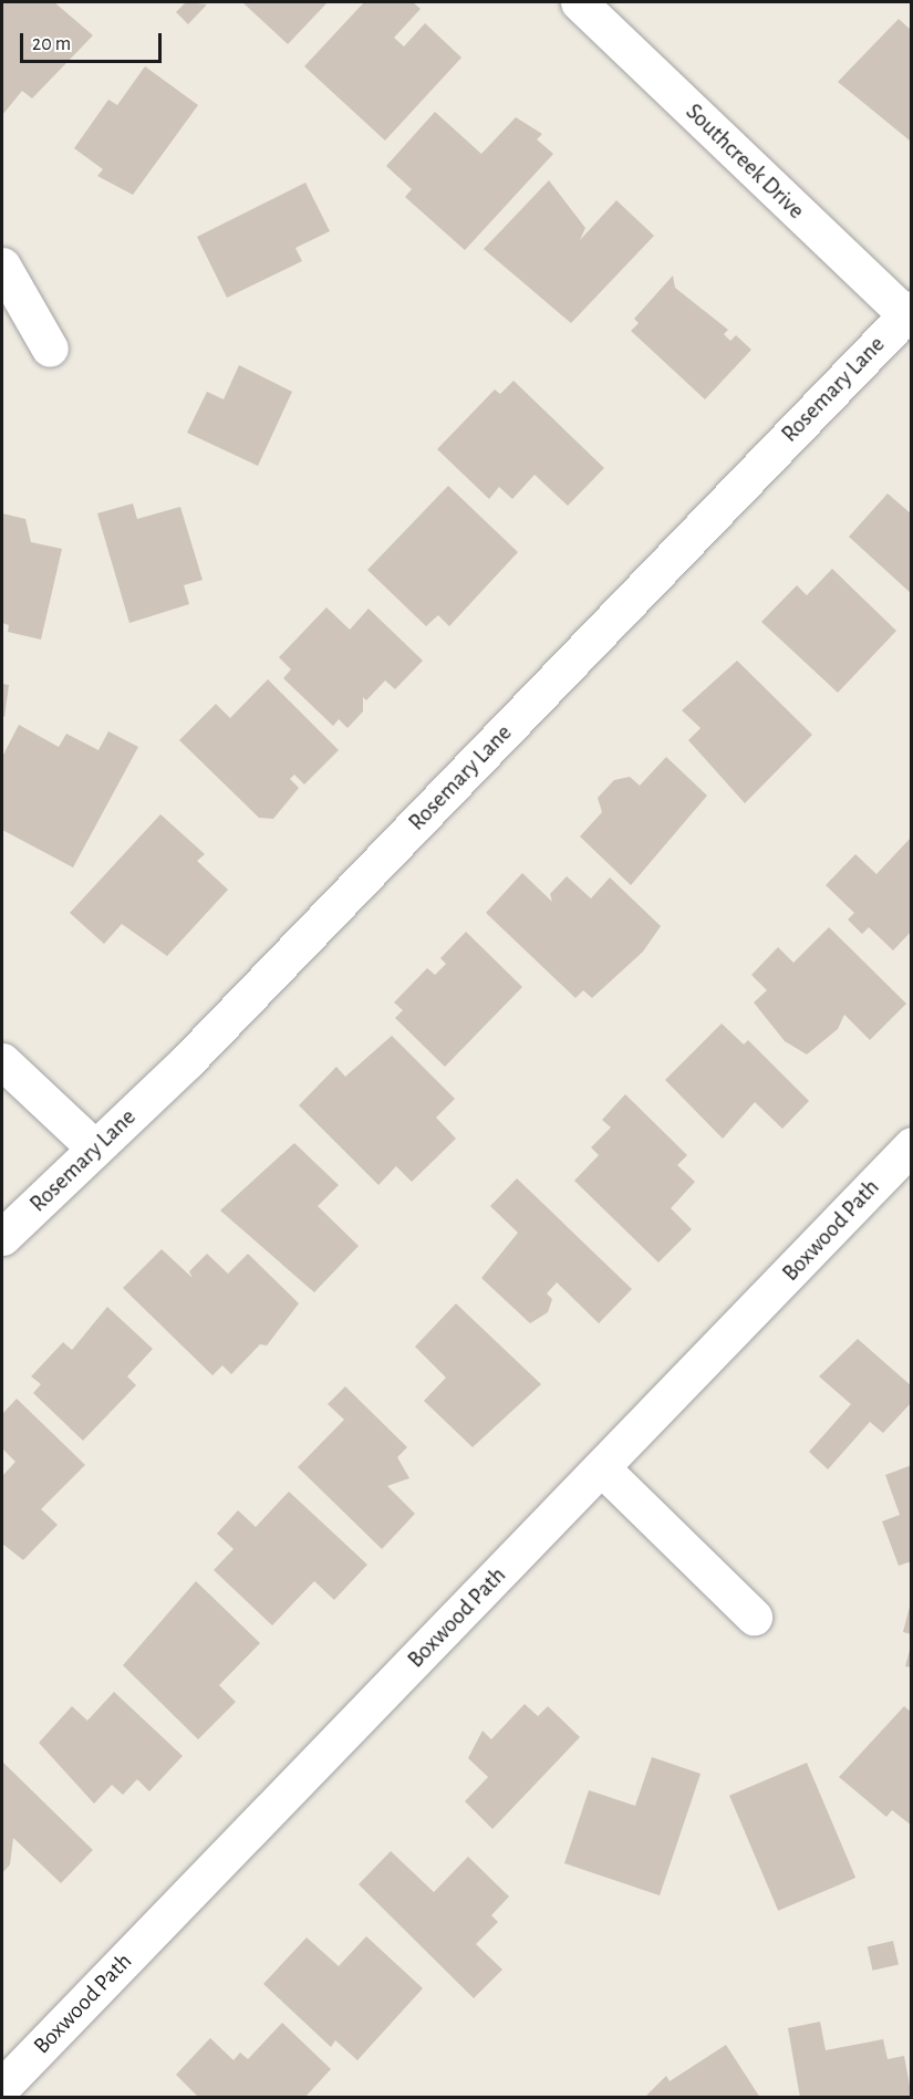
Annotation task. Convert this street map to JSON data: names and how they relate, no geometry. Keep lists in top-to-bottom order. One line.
{"streets":{"street":["Southcreek Drive","Rosemary Lane","Boxwood Path"]},"crossings":[["Southcreek Drive","Rosemary Lane"]],"scale_bar":"20 m"}
